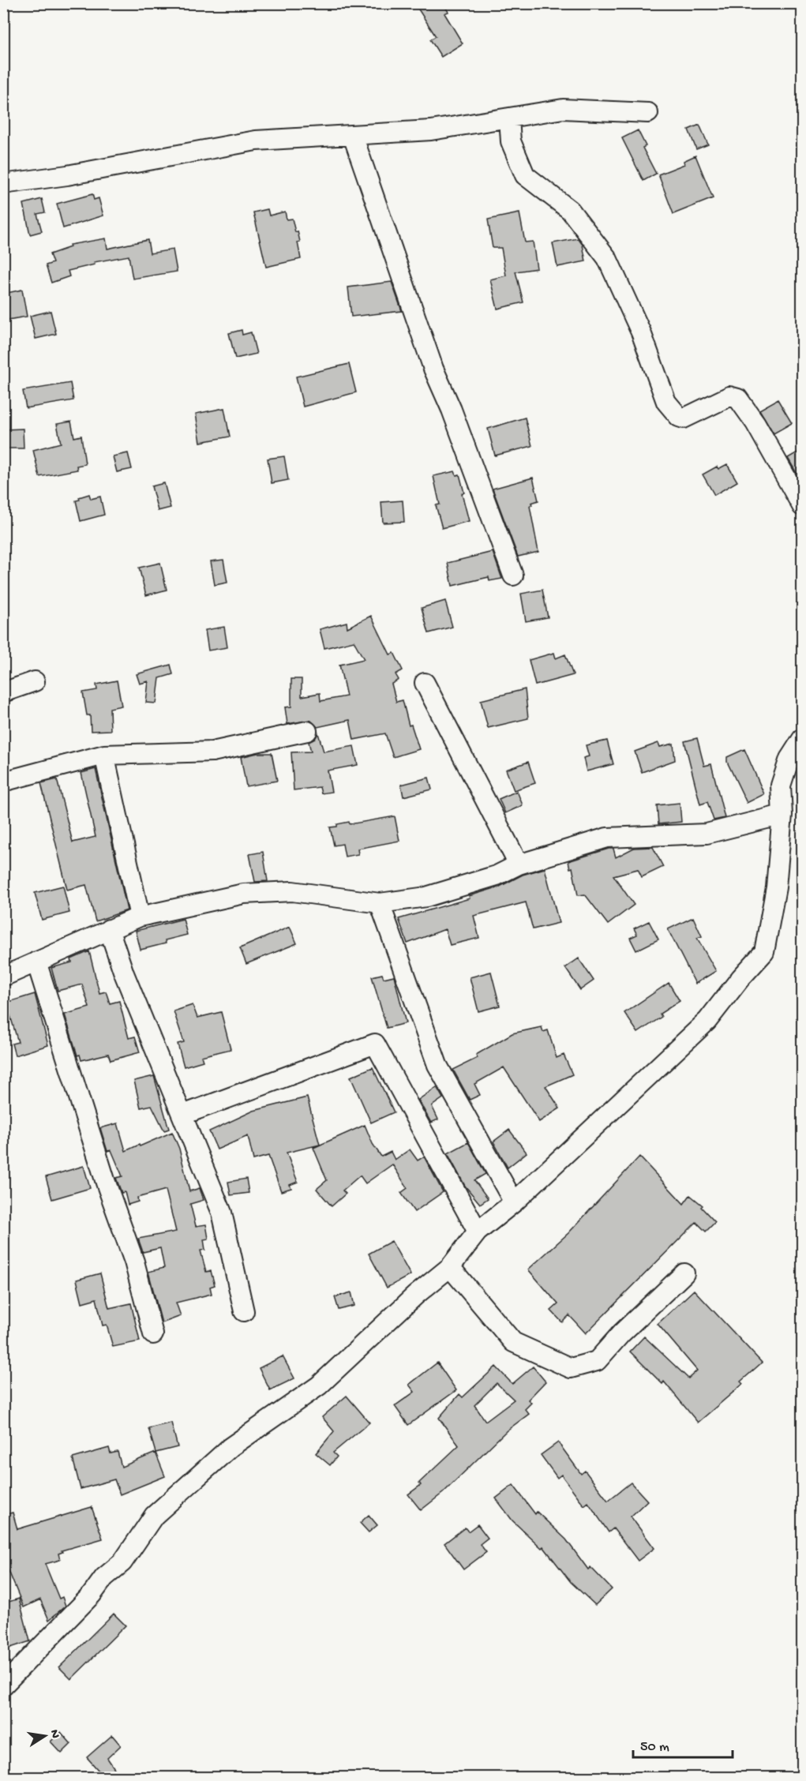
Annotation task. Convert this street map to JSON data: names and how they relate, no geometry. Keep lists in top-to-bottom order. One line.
{"scale_bar":"50 m","north":"right"}
